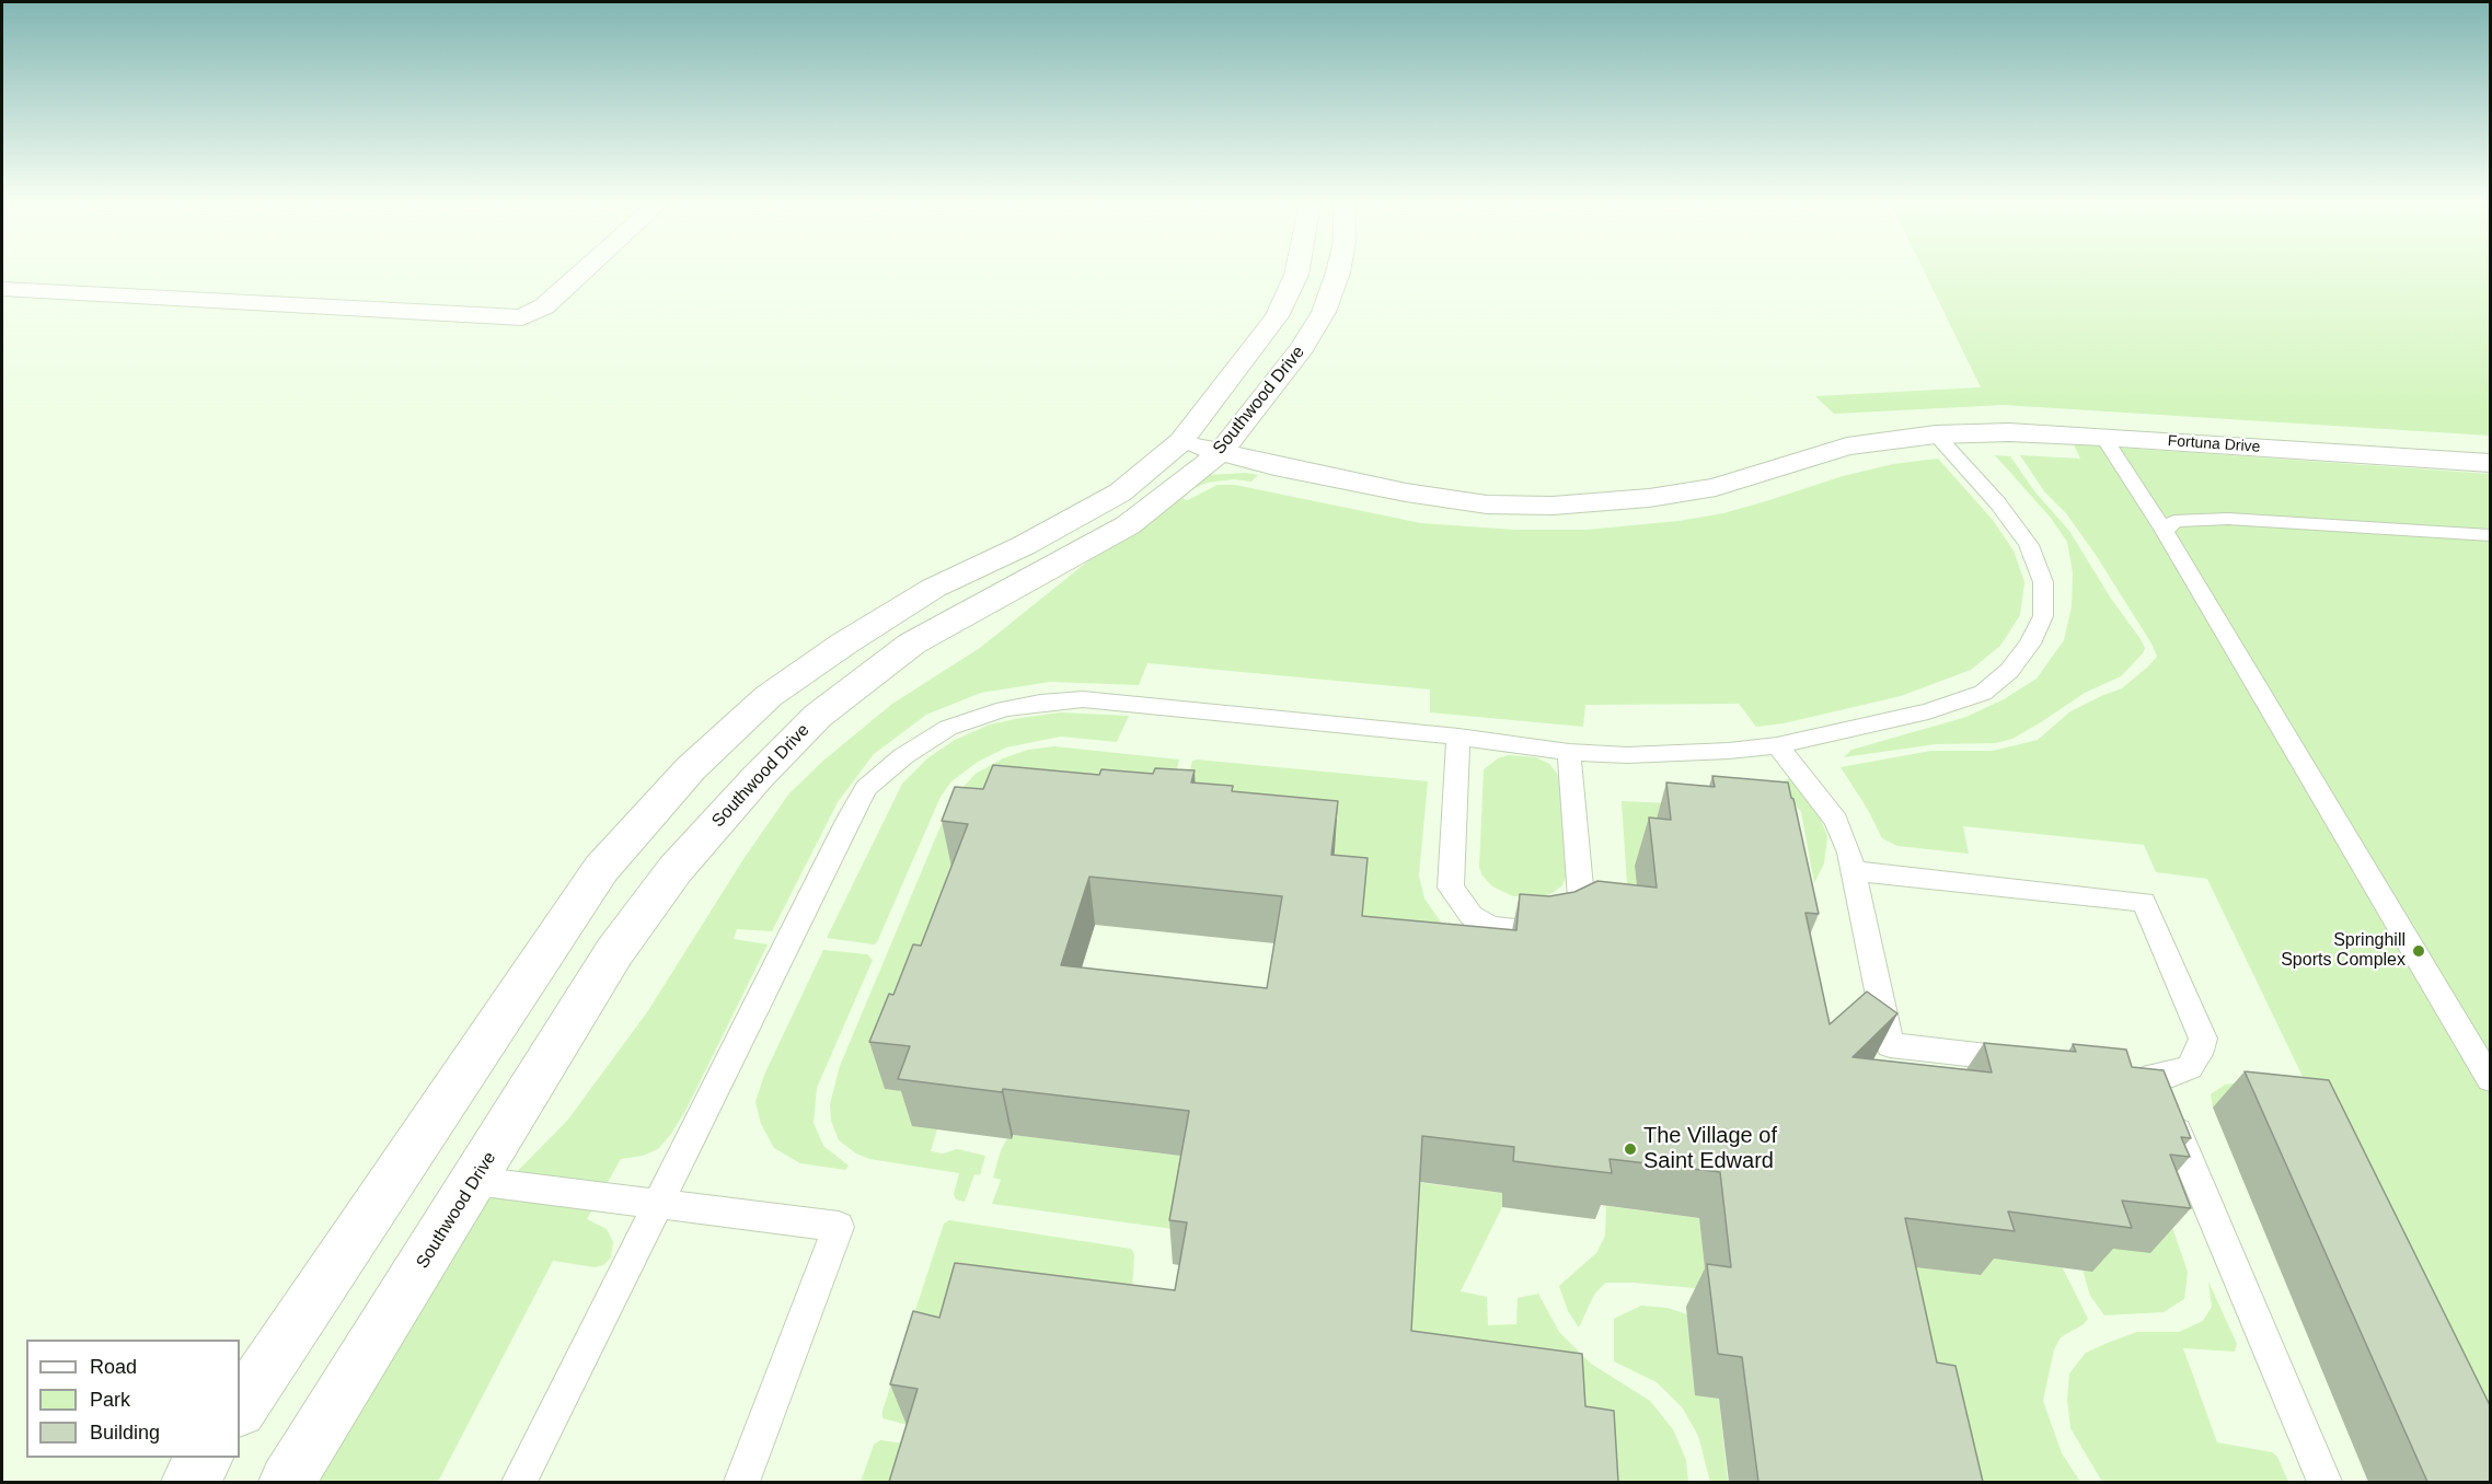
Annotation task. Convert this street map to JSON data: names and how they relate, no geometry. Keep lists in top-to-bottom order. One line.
{"streets":{"street":["Southwood Drive","Fortuna Drive"]},"crossings":[["Southwood Drive","Fortuna Drive"]],"places":["Springhill Sports Complex","The Village of Saint Edward"],"legend":["Road","Park","Building"]}
